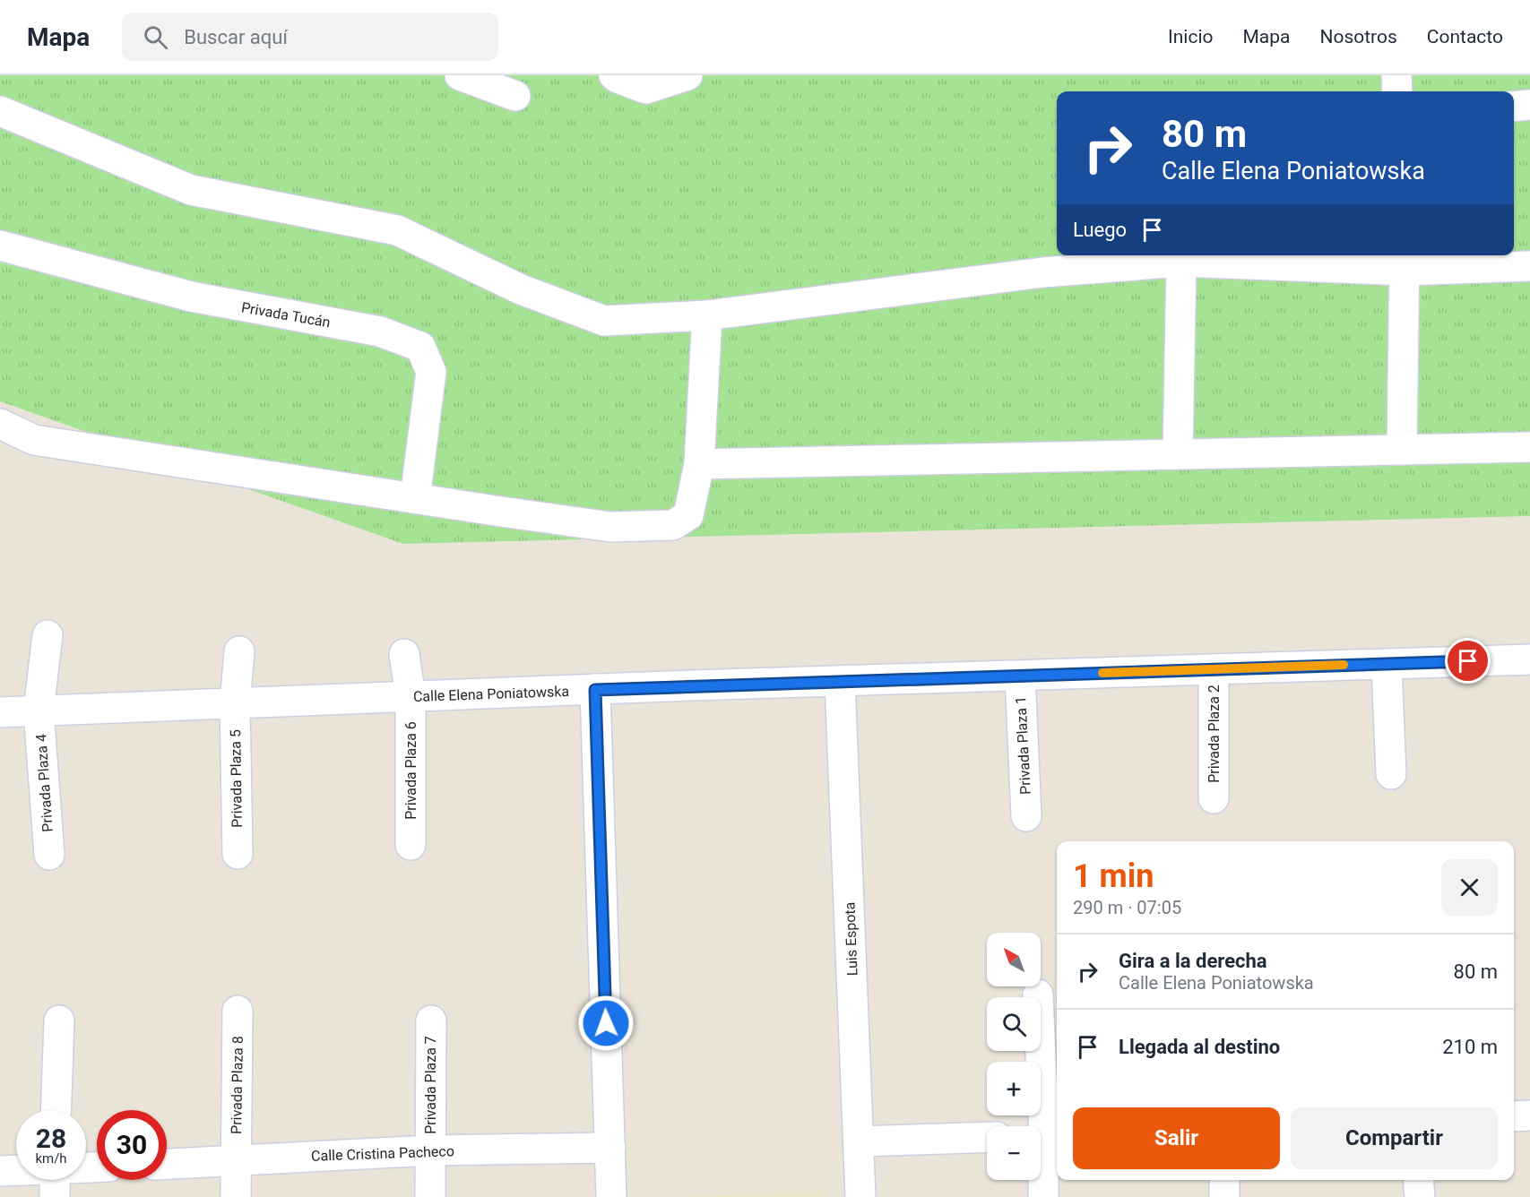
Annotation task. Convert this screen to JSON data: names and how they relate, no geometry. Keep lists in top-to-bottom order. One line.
{"streets":{"street":["Privada Tucán","Calle Elena Poniatowska","Privada Plaza 2","Privada Plaza 1","Privada Plaza 6","Privada Plaza 5","Privada Plaza 4","Luis Espota","Privada Plaza 8","Privada Plaza 7","Calle Cristina Pacheco"]},"crossings":[["Calle Elena Poniatowska","Privada Plaza 2"],["Calle Elena Poniatowska","Privada Plaza 1"],["Calle Elena Poniatowska","Privada Plaza 6"],["Calle Elena Poniatowska","Privada Plaza 5"],["Calle Elena Poniatowska","Privada Plaza 4"],["Calle Elena Poniatowska","Luis Espota"],["Privada Plaza 8","Calle Cristina Pacheco"],["Privada Plaza 7","Calle Cristina Pacheco"]],"north":"top left","page":{"header":"Mapa","search":"Buscar aquí","nav":["Inicio","Mapa","Nosotros","Contacto"],"turn":["80 m","Calle Elena Poniatowska"],"then":"Luego","heading":["1 min","290 m · 07:05"],"map_buttons":["+","−"],"list":[{"name":"Gira a la derecha","note":"Calle Elena Poniatowska","value":"80 m"},{"name":"Llegada al destino","value":"210 m"}],"buttons":["Salir","Compartir"],"speed":"28 km/h","limit":"30"}}
